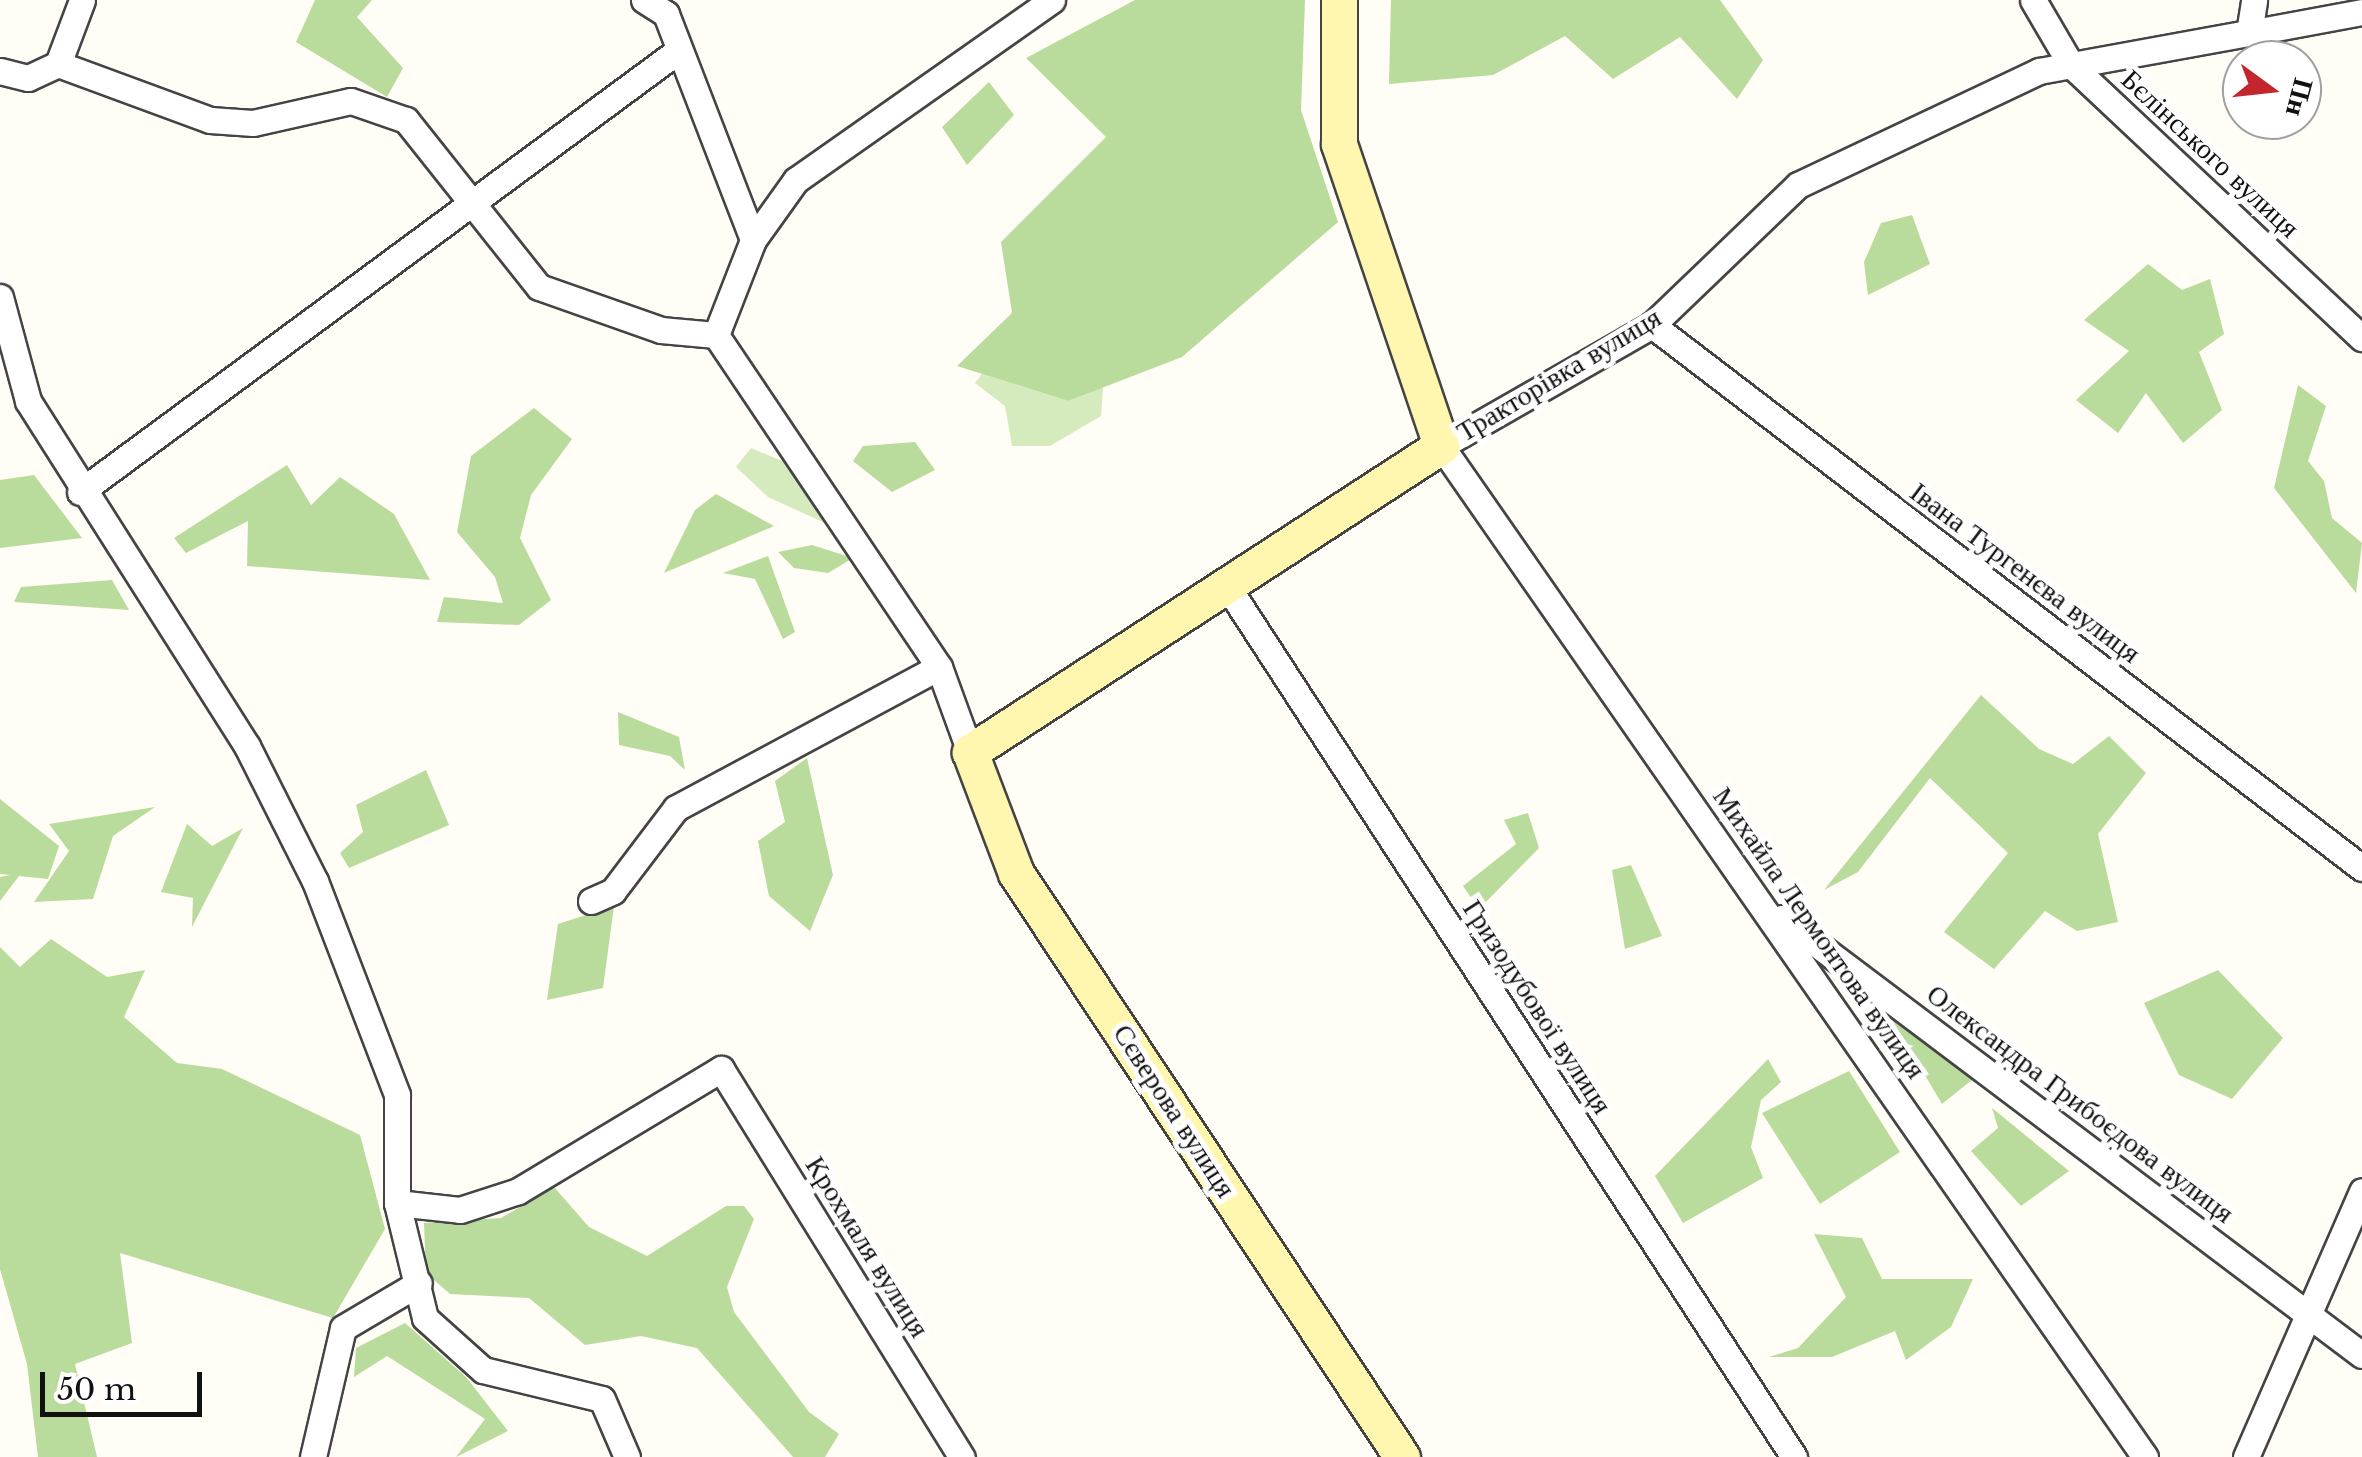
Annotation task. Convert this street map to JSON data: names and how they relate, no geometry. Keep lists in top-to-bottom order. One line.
{"streets":{"main road":["Тракторівка вулиця","Сєверова вулиця"],"street":["Бєлінського вулиця","Івана Тургенєва вулиця","Михайла Лермонтова вулиця","Гризодубової вулиця","Олександра Грибоєдова вулиця","Крохмаля вулиця"]},"crossings":[["Бєлінського вулиця","Тракторівка вулиця"],["Тракторівка вулиця","Івана Тургенєва вулиця"],["Тракторівка вулиця","Михайла Лермонтова вулиця"],["Тракторівка вулиця","Гризодубової вулиця"],["Тракторівка вулиця","Сєверова вулиця"],["Михайла Лермонтова вулиця","Олександра Грибоєдова вулиця"]],"scale_bar":"50 m","north":"right"}
